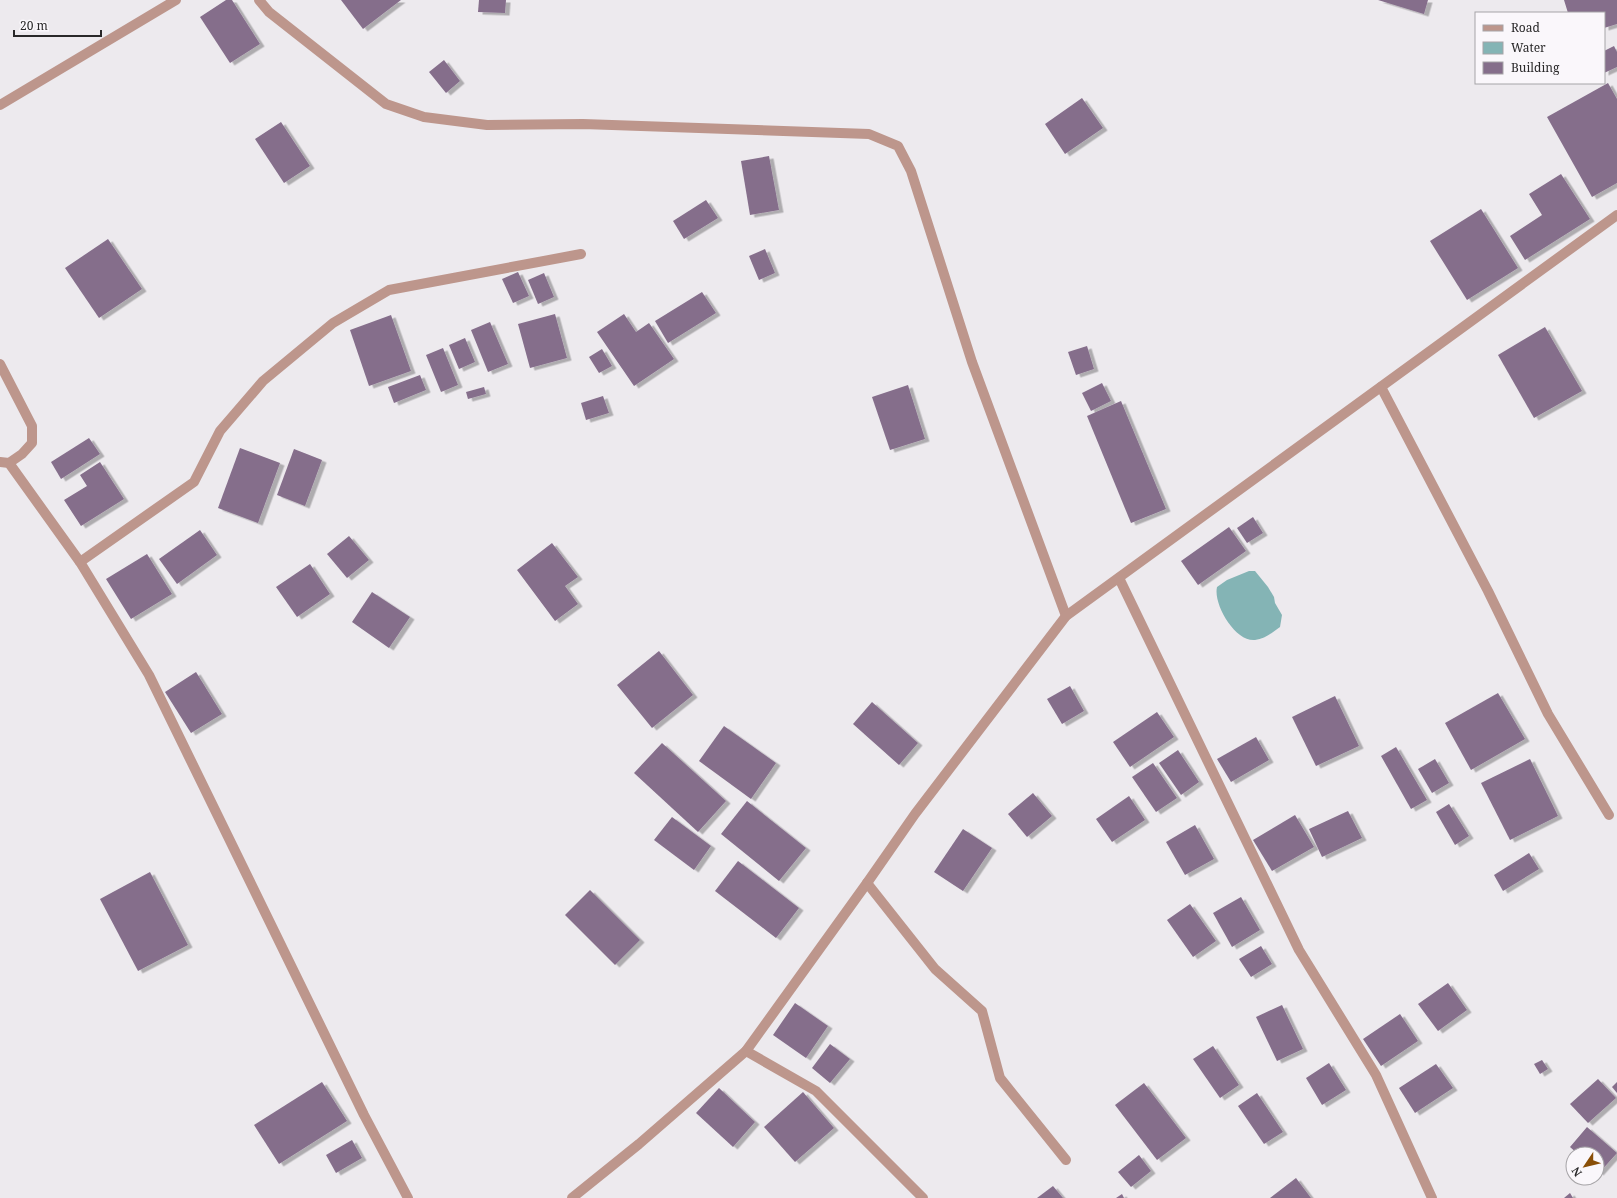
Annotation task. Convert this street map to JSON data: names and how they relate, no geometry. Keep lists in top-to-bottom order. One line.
{"legend":["Road","Water","Building"],"scale_bar":"20 m","north":"bottom left"}
